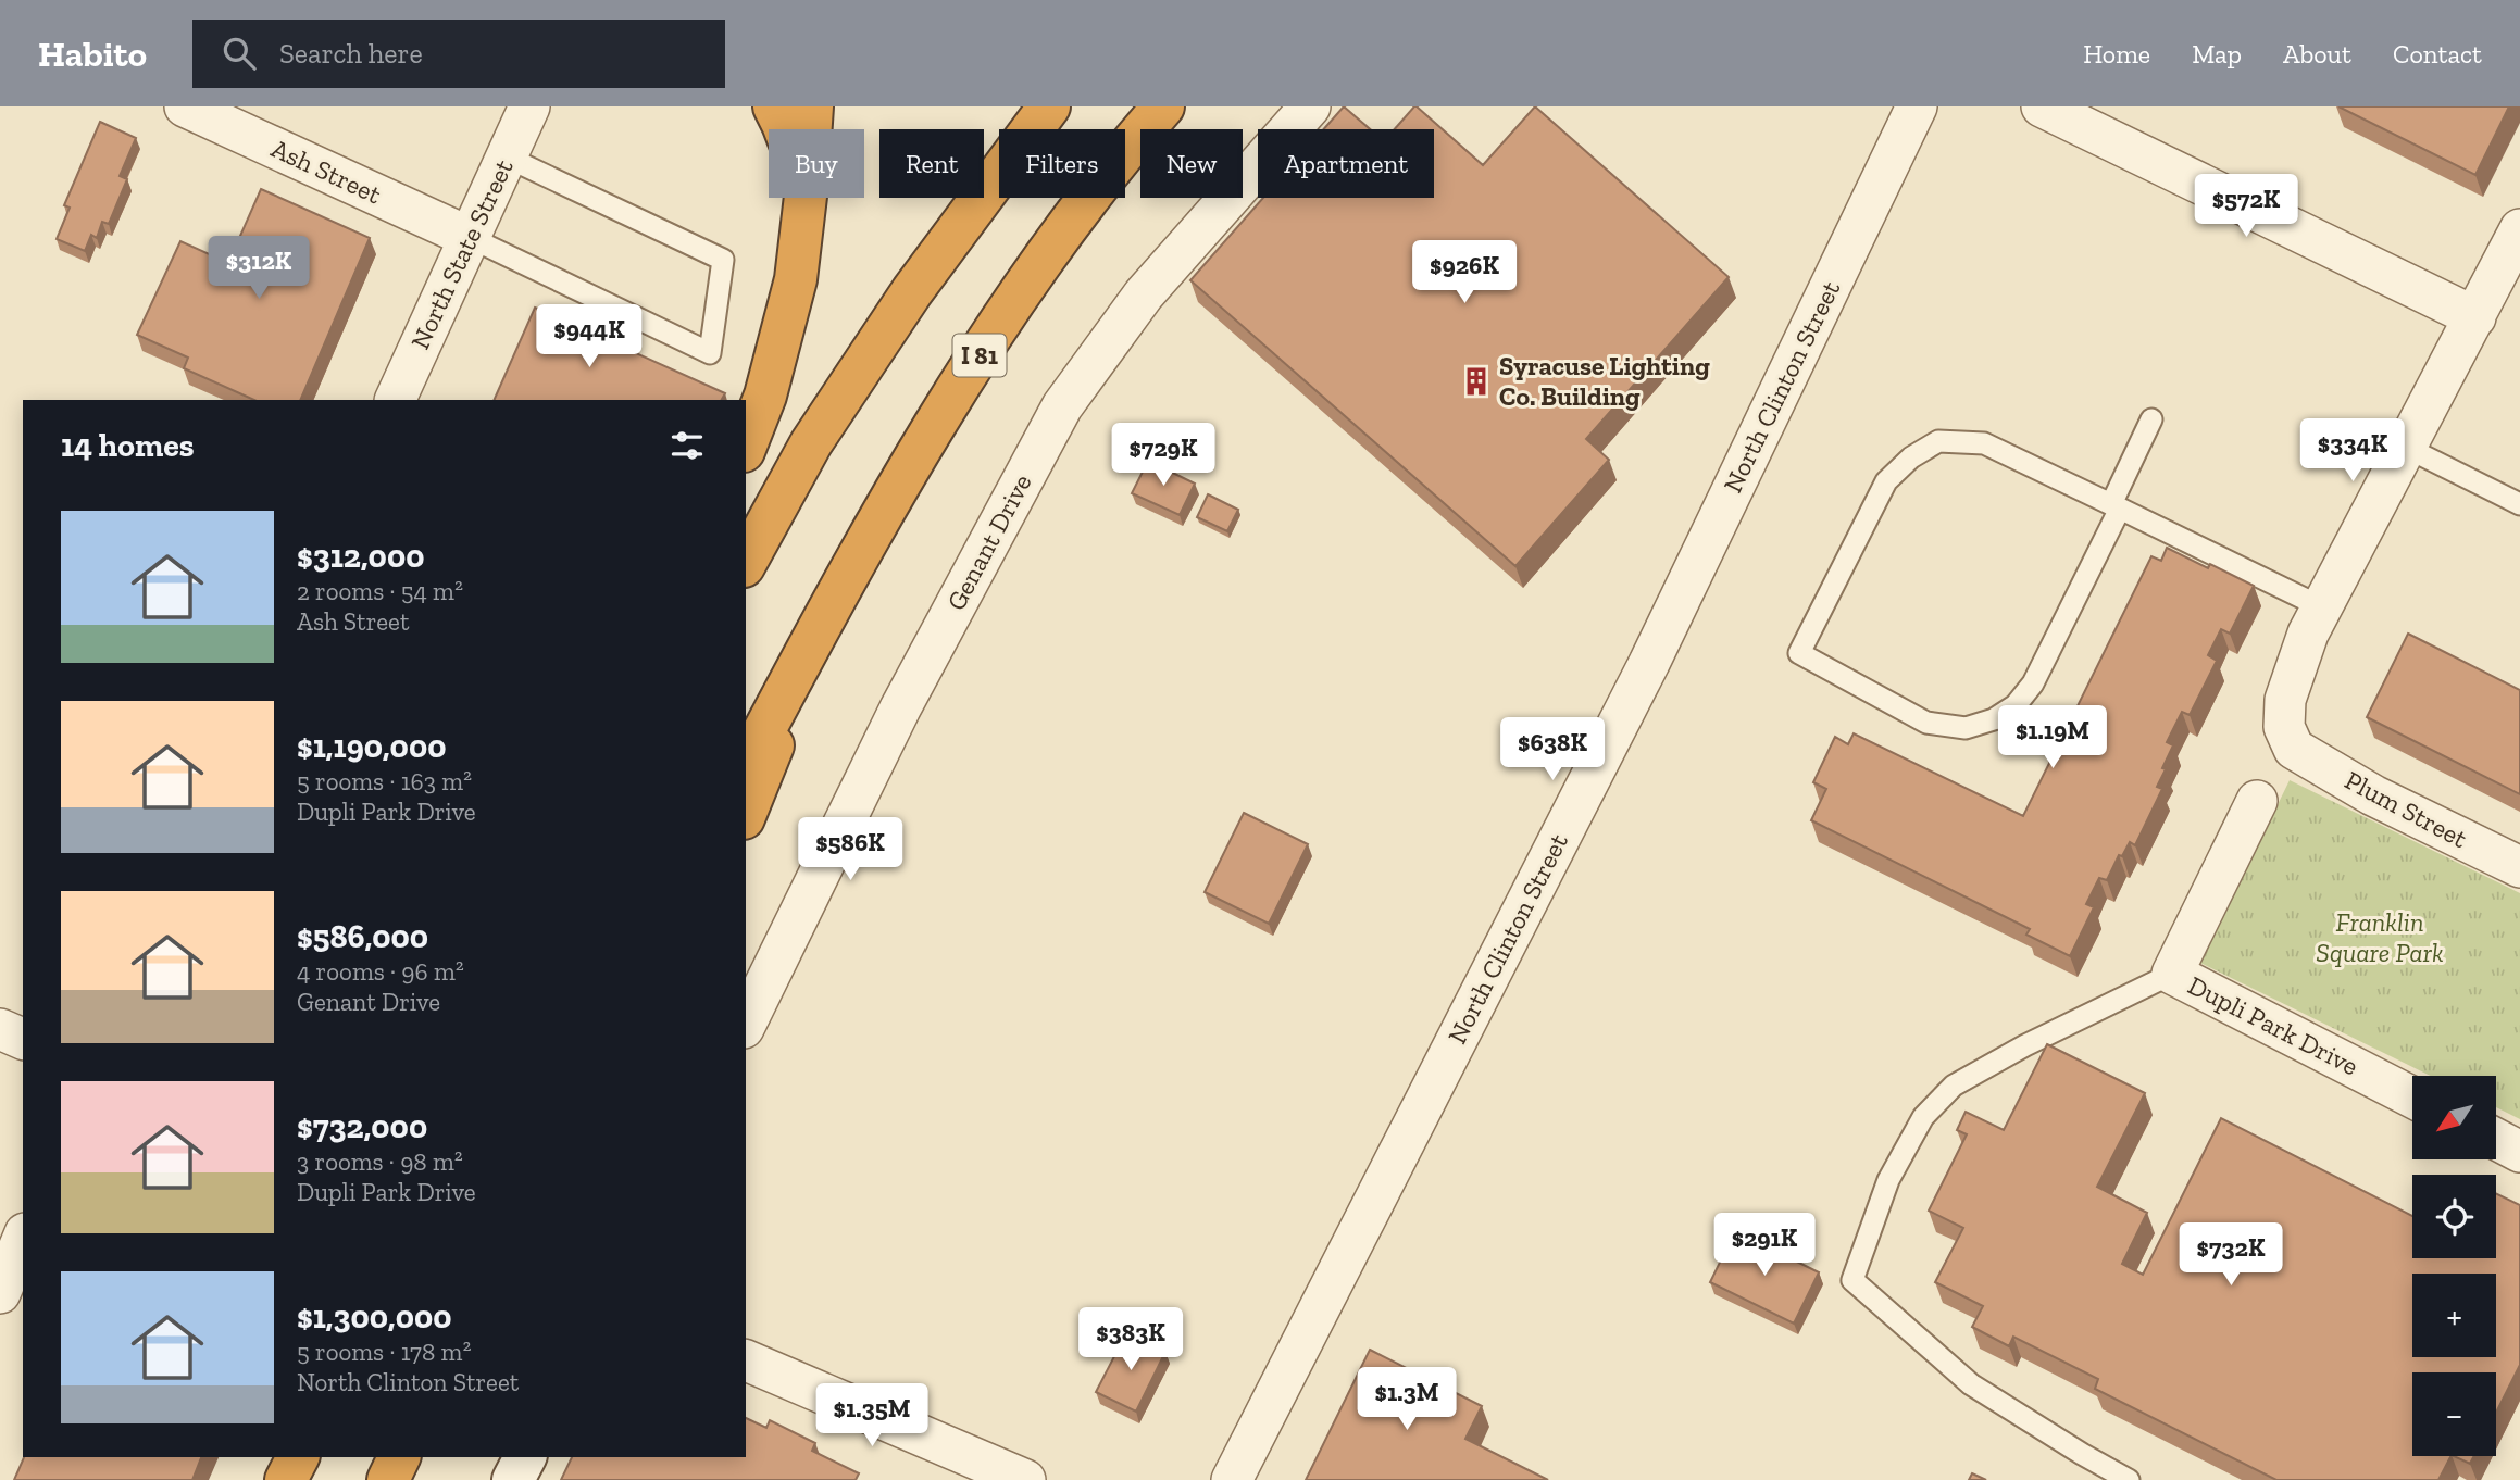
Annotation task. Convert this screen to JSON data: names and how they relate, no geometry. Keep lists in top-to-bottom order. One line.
{"streets":{"highway":["I 81"],"street":["Ash Street","North State Street","North Clinton Street","Genant Drive","Plum Street","Dupli Park Drive"]},"crossings":[["Ash Street","North State Street"]],"parks":["Franklin Square Park"],"places":{"building":["Syracuse Lighting Co. Building"]},"north":"bottom left","page":{"header":"Habito","search":"Search here","nav":["Home","Map","About","Contact"],"chip":["Buy","Rent","Filters","New","Apartment"],"price":["$572K","$312K","$926K","$944K","$334K","$729K","$1.19M","$638K","$586K","$291K","$732K","$383K","$1.3M","$1.35M"],"heading":"14 homes","list":[{"name":"$312,000","note":"2 rooms · 54 m² · Ash Street"},{"name":"$1,190,000","note":"5 rooms · 163 m² · Dupli Park Drive"},{"name":"$586,000","note":"4 rooms · 96 m² · Genant Drive"},{"name":"$732,000","note":"3 rooms · 98 m² · Dupli Park Drive"},{"name":"$1,300,000","note":"5 rooms · 178 m² · North Clinton Street"}],"map_buttons":["+","−"]}}
